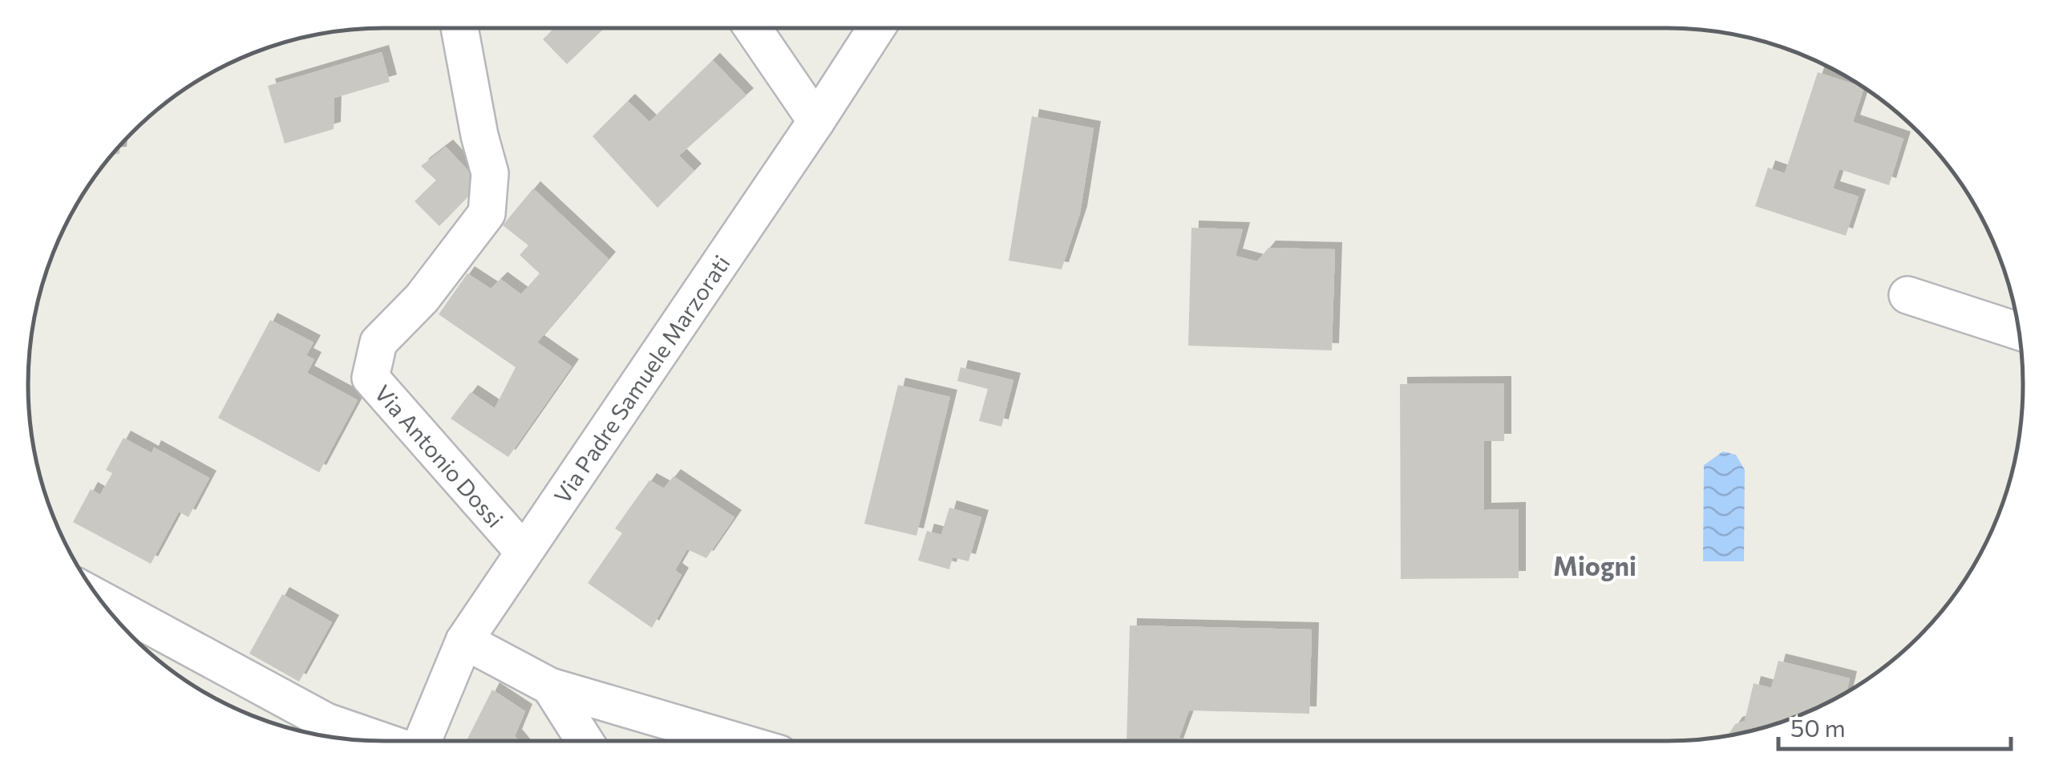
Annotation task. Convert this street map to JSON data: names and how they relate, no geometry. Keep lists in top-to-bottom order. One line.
{"streets":{"street":["Via Padre Samuele Marzorati","Via Antonio Dossi"]},"crossings":[["Via Padre Samuele Marzorati","Via Antonio Dossi"]],"districts":["Miogni"],"scale_bar":"50 m"}
